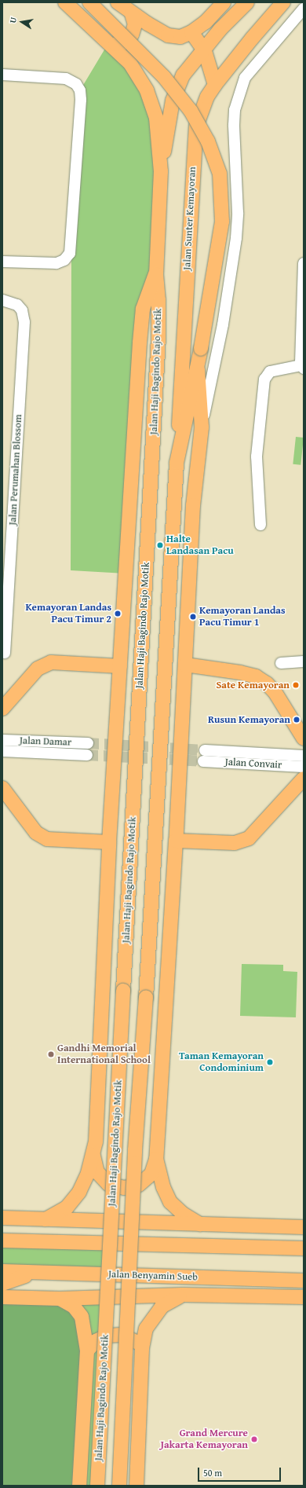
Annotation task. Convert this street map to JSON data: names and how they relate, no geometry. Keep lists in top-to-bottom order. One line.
{"streets":{"main road":["Jalan Sunter Kemayoran","Jalan Haji Bagindo Rajo Motik","Jalan Benyamin Sueb"],"street":["Jalan Perumahan Blossom","Jalan Damar","Jalan Convair"]},"crossings":[["Jalan Sunter Kemayoran","Jalan Haji Bagindo Rajo Motik"],["Jalan Haji Bagindo Rajo Motik","Jalan Benyamin Sueb"]],"places":["Halte Landasan Pacu","Kemayoran Landas Pacu Timur 2","Kemayoran Landas Pacu Timur 1","Sate Kemayoran","Rusun Kemayoran","Gandhi Memorial International School","Taman Kemayoran Condominium","Grand Mercure Jakarta Kemayoran"],"scale_bar":"50 m","north":"left"}
